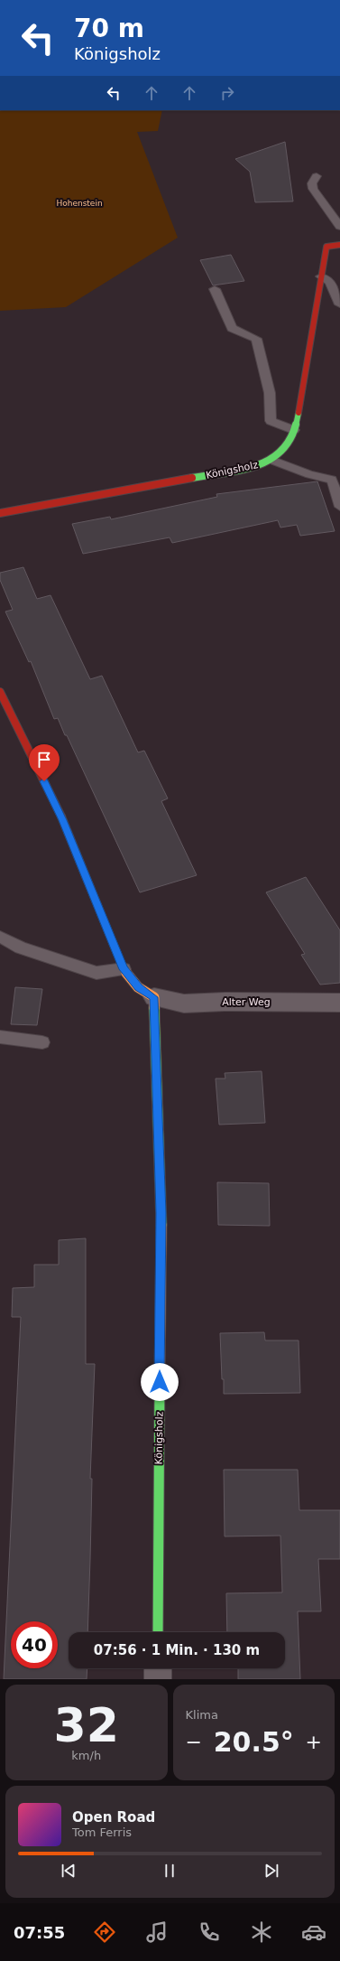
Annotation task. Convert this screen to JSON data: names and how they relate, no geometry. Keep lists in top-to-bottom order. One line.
{"streets":{"street":["Königsholz","Alter Weg"]},"crossings":[["Königsholz","Alter Weg"]],"parks":["Hohenstein"],"page":{"turn":["70 m","Königsholz"],"limit":"40","trip":"07:56 · 1 Min. · 130 m","tile":[["32","km/h"],"Klima"],"heat":["−","20.5°","+"],"song":["Open Road","Tom Ferris"],"tabs":"07:55"}}
